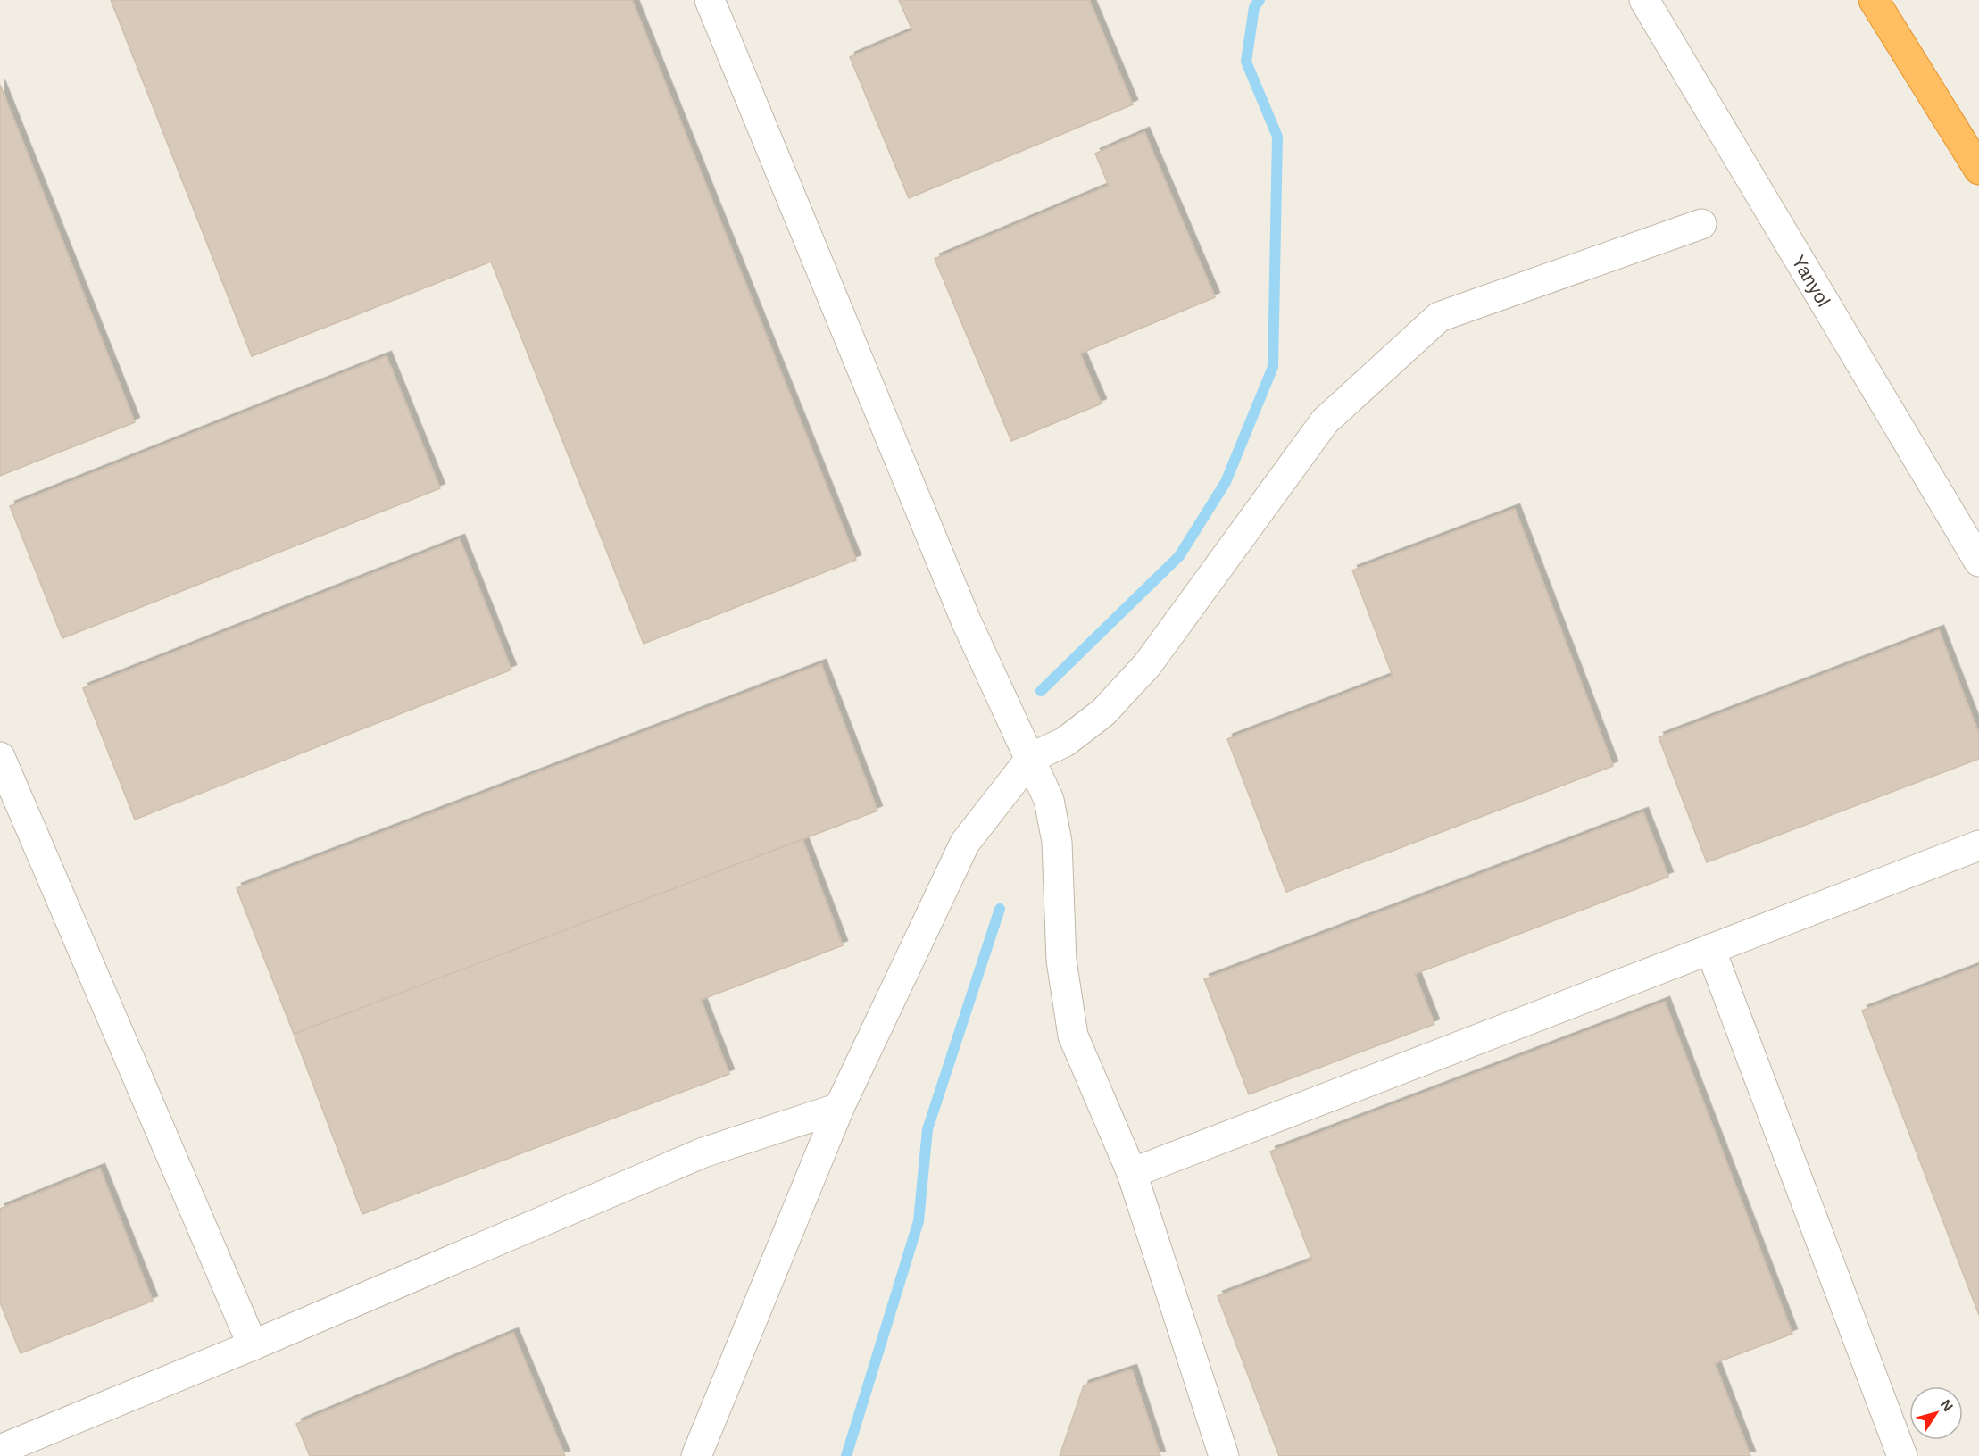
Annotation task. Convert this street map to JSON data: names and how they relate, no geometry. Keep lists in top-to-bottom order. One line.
{"streets":{"street":["Yanyol"]},"north":"top right"}
